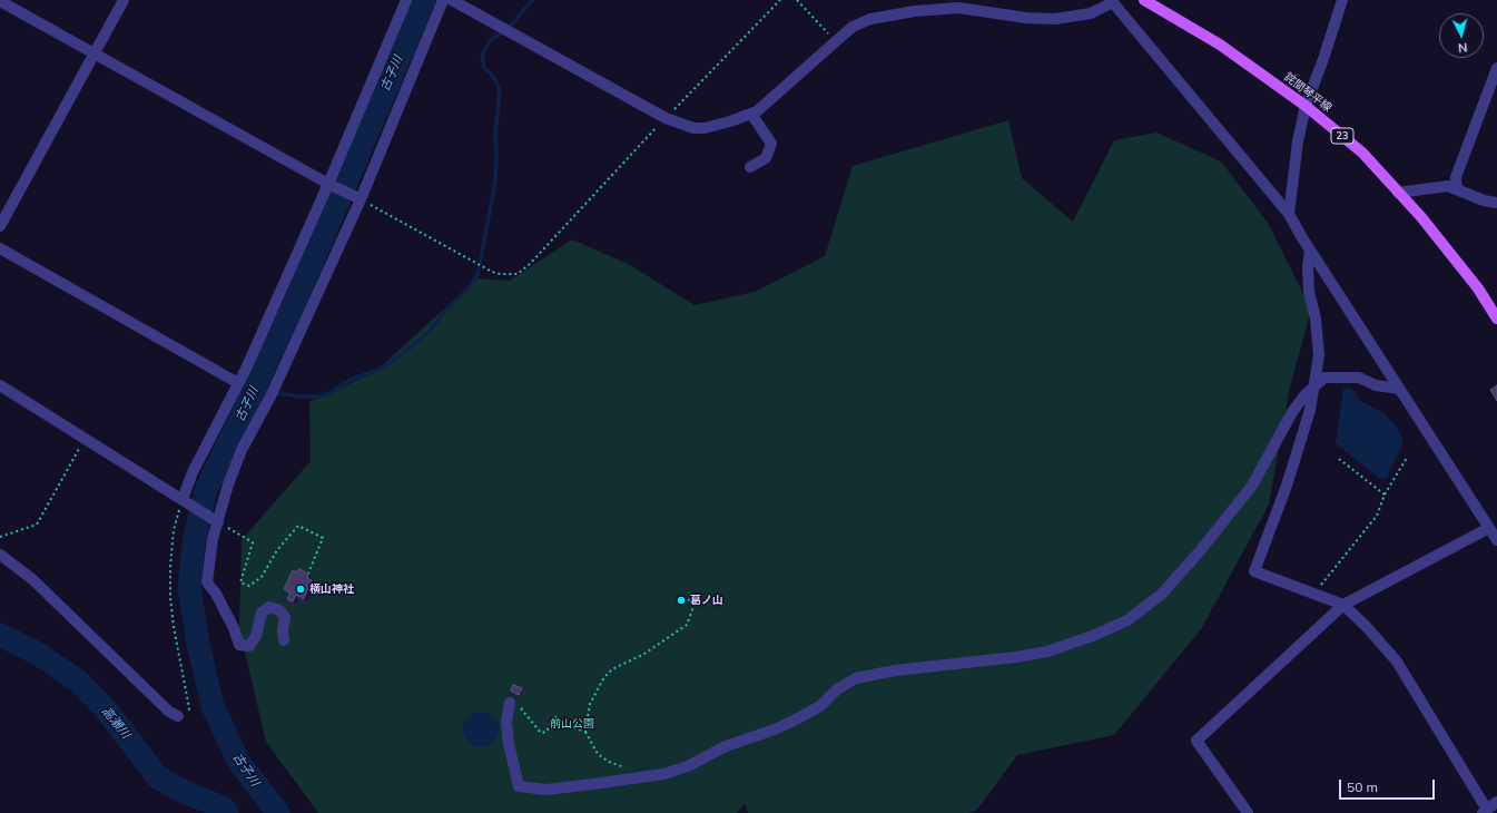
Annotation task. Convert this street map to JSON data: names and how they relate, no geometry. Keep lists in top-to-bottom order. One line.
{"streets":{"main road":["詫間琴平線","23"]},"water":["古子川","高瀬川"],"parks":["前山公園"],"places":["横山神社","葛ノ山"],"scale_bar":"50 m","north":"bottom"}
